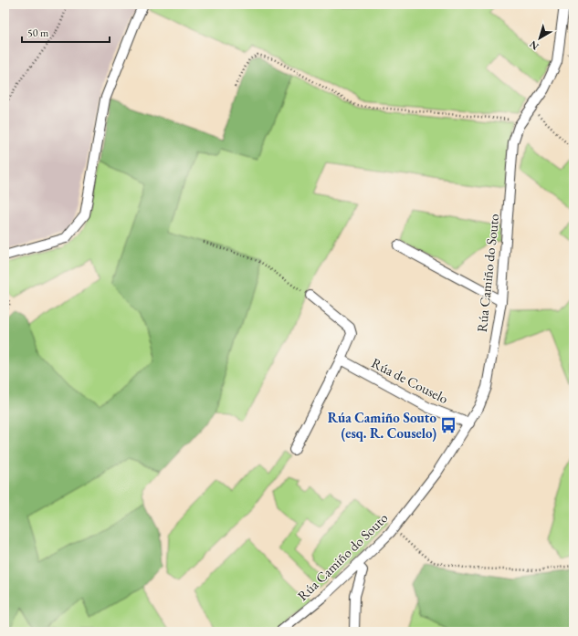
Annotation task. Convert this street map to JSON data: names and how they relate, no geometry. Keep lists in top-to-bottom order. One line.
{"streets":{"street":["Rúa Camiño do Souto","Rúa de Couselo"]},"crossings":[["Rúa Camiño do Souto","Rúa de Couselo"]],"places":{"bus stop":["Rúa Camiño Souto (esq. R. Couselo)"]},"scale_bar":"50 m","north":"bottom left"}
